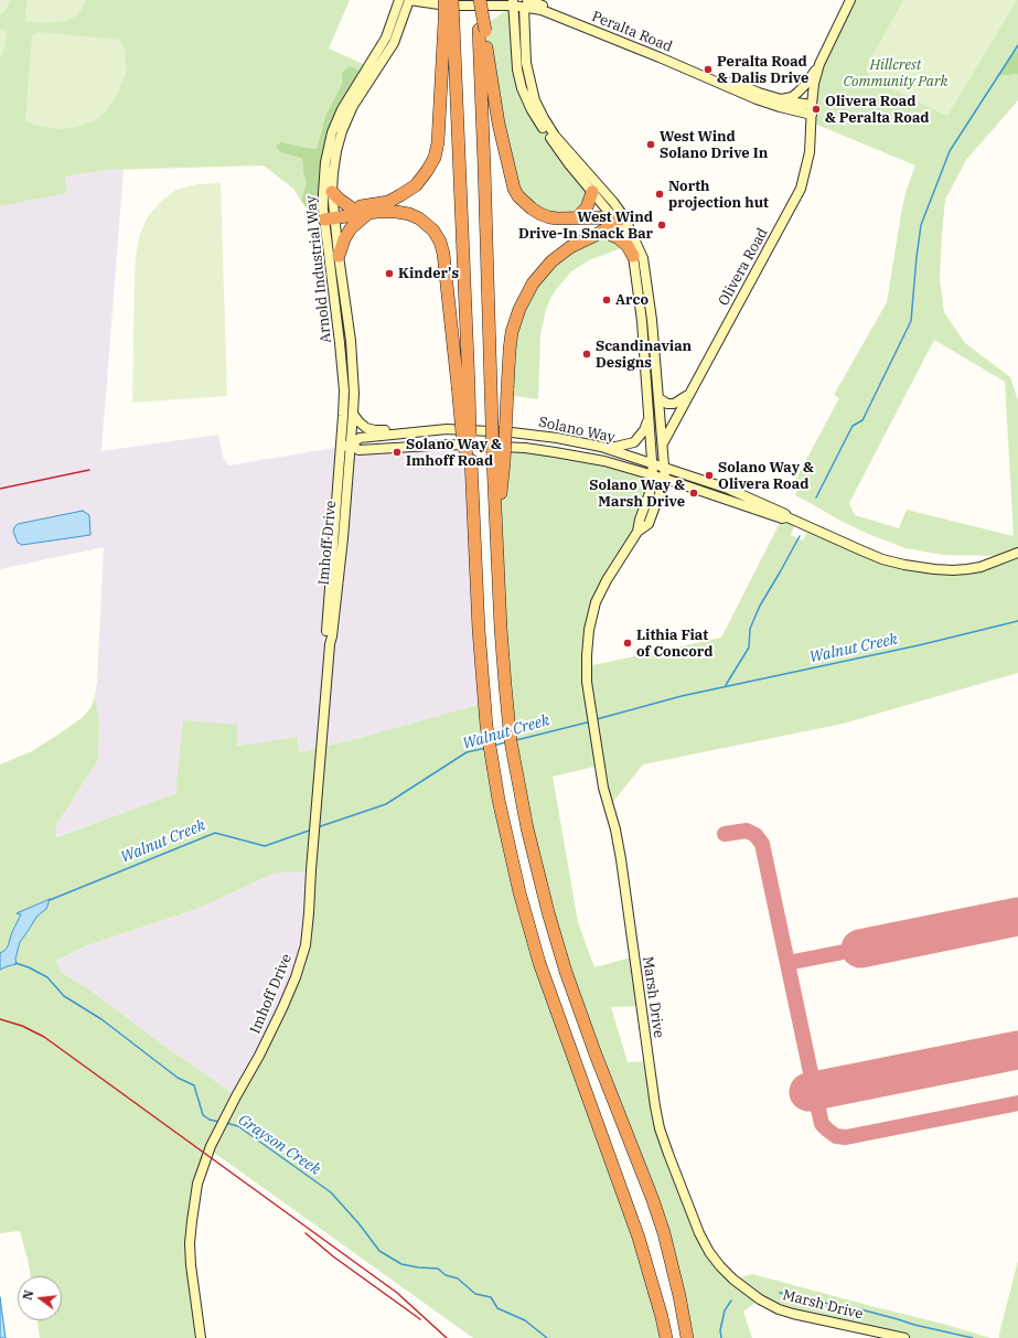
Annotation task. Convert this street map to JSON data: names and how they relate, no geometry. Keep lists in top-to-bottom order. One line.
{"streets":{"street":["Peralta Road","Olivera Road","Arnold Industrial Way","Solano Way","Imhoff Drive","Marsh Drive"]},"crossings":[["Peralta Road","Olivera Road"],["Peralta Road","Arnold Industrial Way"],["Olivera Road","Marsh Drive"],["Arnold Industrial Way","Solano Way"],["Arnold Industrial Way","Imhoff Drive"],["Solano Way","Imhoff Drive"],["Solano Way","Marsh Drive"]],"water":["Walnut Creek","Grayson Creek"],"parks":["Hillcrest Community Park"],"places":["Peralta Road & Dalis Drive","Olivera Road & Peralta Road","West Wind Solano Drive In","North projection hut","West Wind Drive-In Snack Bar","Kinder's","Arco","Scandinavian Designs","Solano Way & Imhoff Road","Solano Way & Olivera Road","Solano Way & Marsh Drive","Lithia Fiat of Concord"],"north":"left"}
